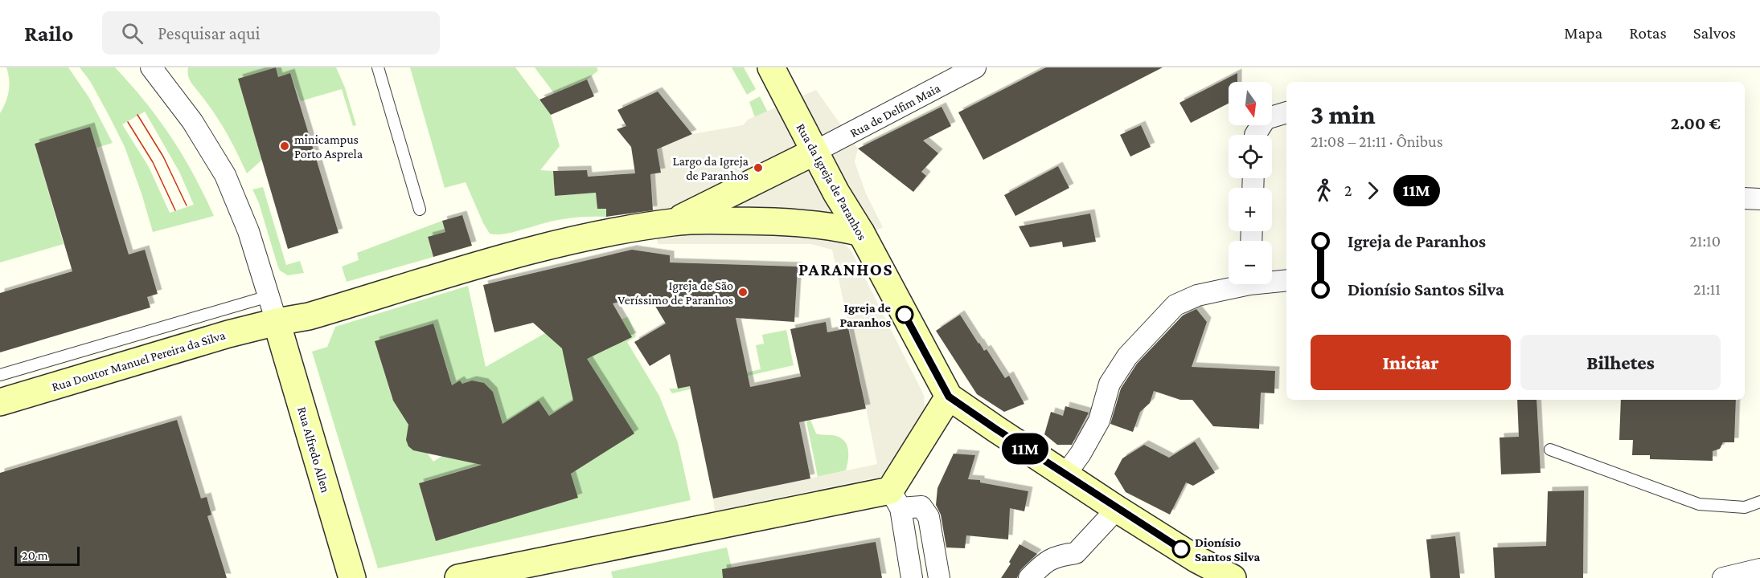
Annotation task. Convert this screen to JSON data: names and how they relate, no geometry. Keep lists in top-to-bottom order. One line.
{"streets":{"main road":["Rua da Igreja de Paranhos","Rua Doutor Manuel Pereira da Silva","Rua Alfredo Allen"],"street":["Rua de Delfim Maia"]},"crossings":[["Rua de Delfim Maia","Rua da Igreja de Paranhos"],["Rua Doutor Manuel Pereira da Silva","Rua Alfredo Allen"]],"districts":["PARANHOS"],"places":["minicampus Porto Asprela","Largo da Igreja de Paranhos","Igreja de São Veríssimo de Paranhos","Igreja de Paranhos","Dionísio Santos Silva"],"lines":["bus line 11M"],"scale_bar":"20 m","north":"bottom","page":{"header":"Railo","search":"Pesquisar aqui","nav":["Mapa","Rotas","Salvos"],"on_map":"11M","map_buttons":["+","−"],"heading":["3 min","21:08 – 21:11 · Ônibus","2.00 €"],"legs":["2","11M"],"list":[{"name":"Igreja de Paranhos","value":"21:10"},{"name":"Dionísio Santos Silva","value":"21:11"}],"buttons":["Iniciar","Bilhetes"],"scale":"20 m"}}
